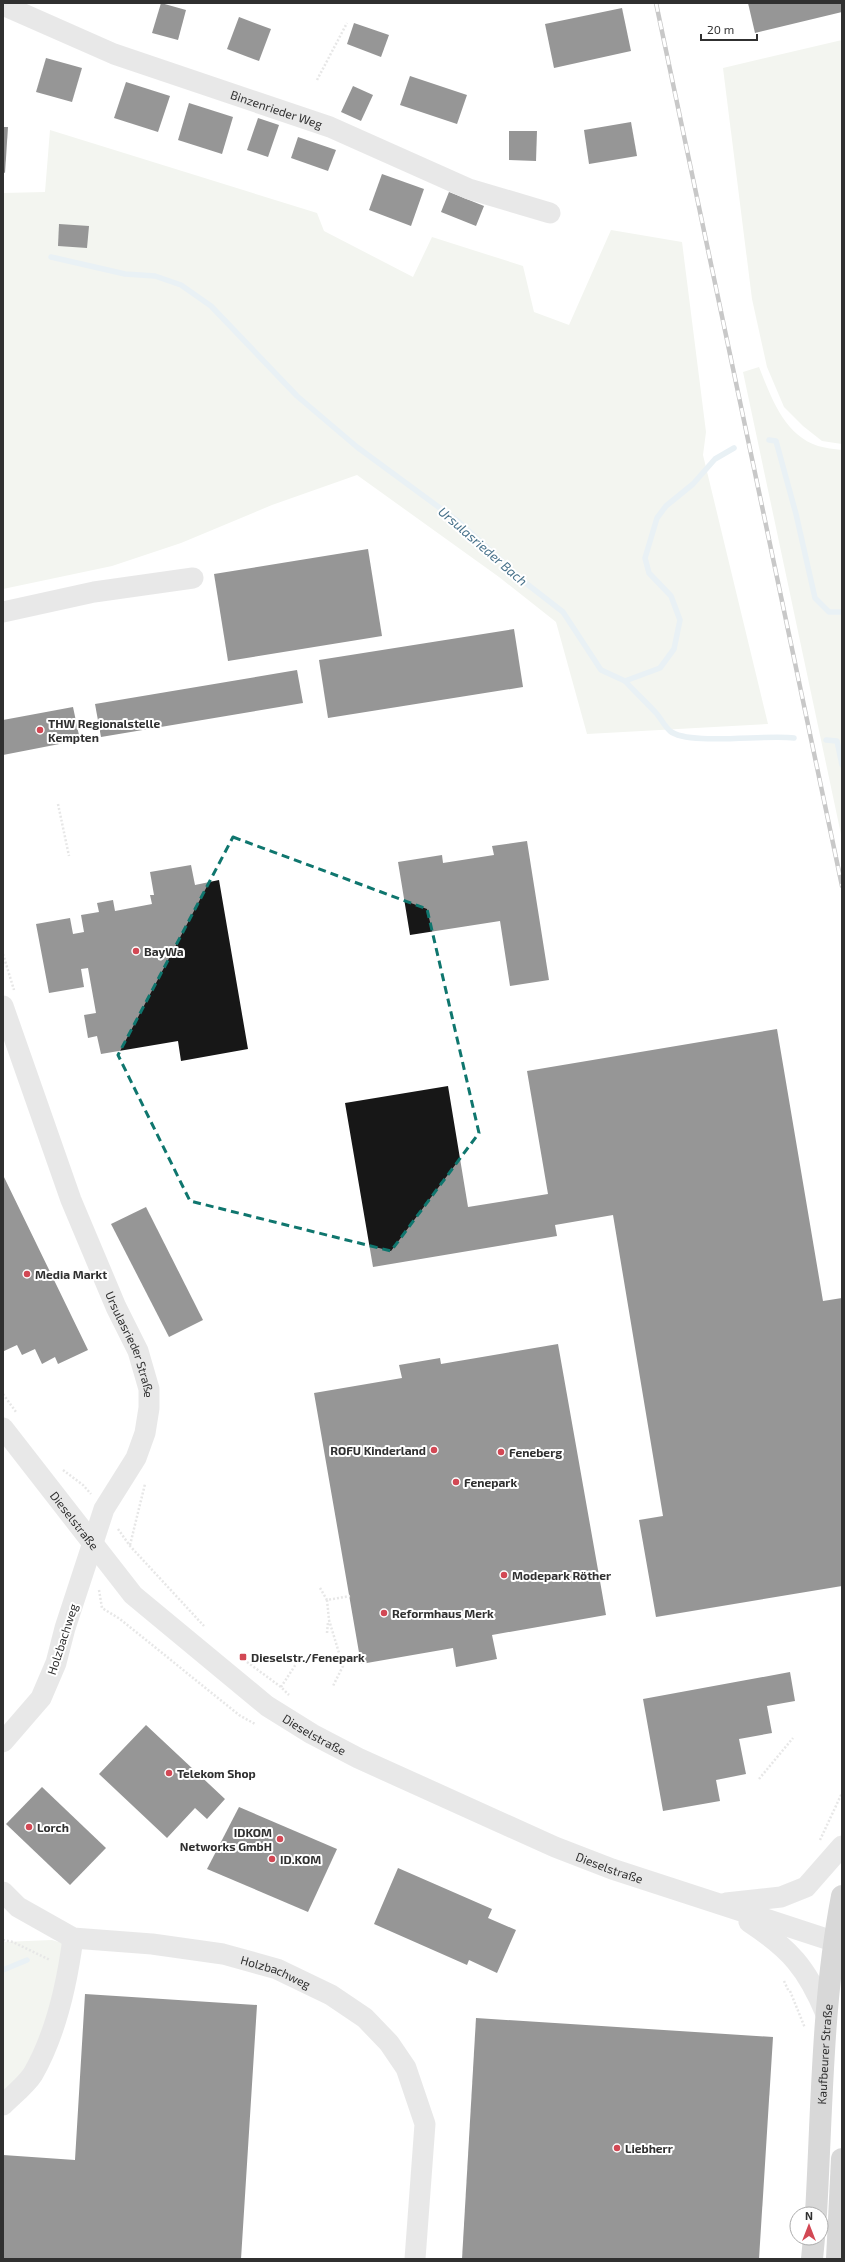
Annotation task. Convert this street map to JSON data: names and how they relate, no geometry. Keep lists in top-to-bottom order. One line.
{"streets":{"main road":["Kaufbeurer Straße"],"street":["Binzenrieder Weg","Ursulasrieder Straße","Dieselstraße","Holzbachweg"]},"crossings":[["Ursulasrieder Straße","Dieselstraße"],["Ursulasrieder Straße","Holzbachweg"],["Dieselstraße","Holzbachweg"],["Dieselstraße","Kaufbeurer Straße"]],"water":["Ursulasrieder Bach"],"places":{"other":["THW Regionalstelle Kempten","BayWa","Media Markt","ROFU Kinderland","Feneberg","Fenepark","Modepark Röther","Reformhaus Merk","Telekom Shop","Lorch","IDKOM Networks GmbH","ID.KOM","Liebherr"],"transit":["Dieselstr./Fenepark"]},"scale_bar":"20 m","north":"top"}
